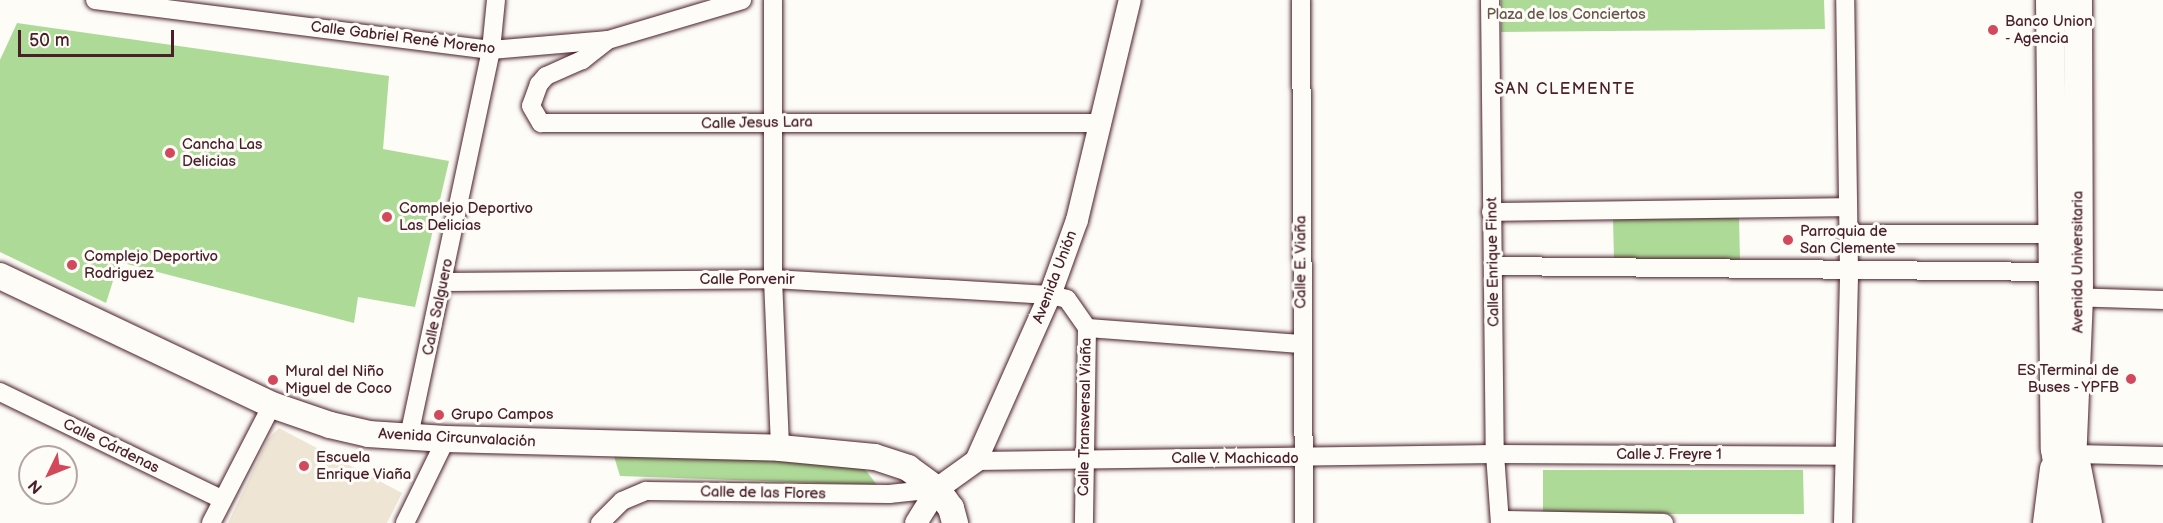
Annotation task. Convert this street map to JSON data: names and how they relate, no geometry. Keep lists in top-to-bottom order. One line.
{"streets":{"main road":["Avenida Universitaria","Avenida Circunvalación"],"street":["Calle Gabriel René Moreno","Calle Jesus Lara","Calle E. Viaña","Calle Enrique Finot","Avenida Unión","Calle Porvenir","Calle Salguero","Calle Transversal Viaña","Calle Cárdenas","Calle J. Freyre 1","Calle V. Machicado","Calle de las Flores"]},"crossings":[["Calle Gabriel René Moreno","Calle Jesus Lara"],["Calle Gabriel René Moreno","Calle Salguero"],["Calle Jesus Lara","Avenida Unión"],["Calle E. Viaña","Calle V. Machicado"],["Calle Enrique Finot","Calle J. Freyre 1"],["Calle Enrique Finot","Calle V. Machicado"],["Avenida Unión","Calle Porvenir"],["Avenida Unión","Calle Transversal Viaña"],["Avenida Unión","Calle V. Machicado"],["Calle Porvenir","Calle Salguero"],["Calle Porvenir","Calle Transversal Viaña"],["Calle Salguero","Avenida Circunvalación"],["Calle Transversal Viaña","Calle V. Machicado"],["Avenida Circunvalación","Calle de las Flores"],["Calle J. Freyre 1","Calle V. Machicado"]],"districts":["SAN CLEMENTE"],"parks":["Plaza de los Conciertos"],"places":["Banco Union - Agencia","Cancha Las Delicias","Complejo Deportivo Las Delicias","Parroquia de San Clemente","Complejo Deportivo Rodriguez","ES Terminal de Buses - YPFB","Mural del Niño Miguel de Coco","Grupo Campos","Escuela Enrique Viaña"],"scale_bar":"50 m","north":"bottom left"}
